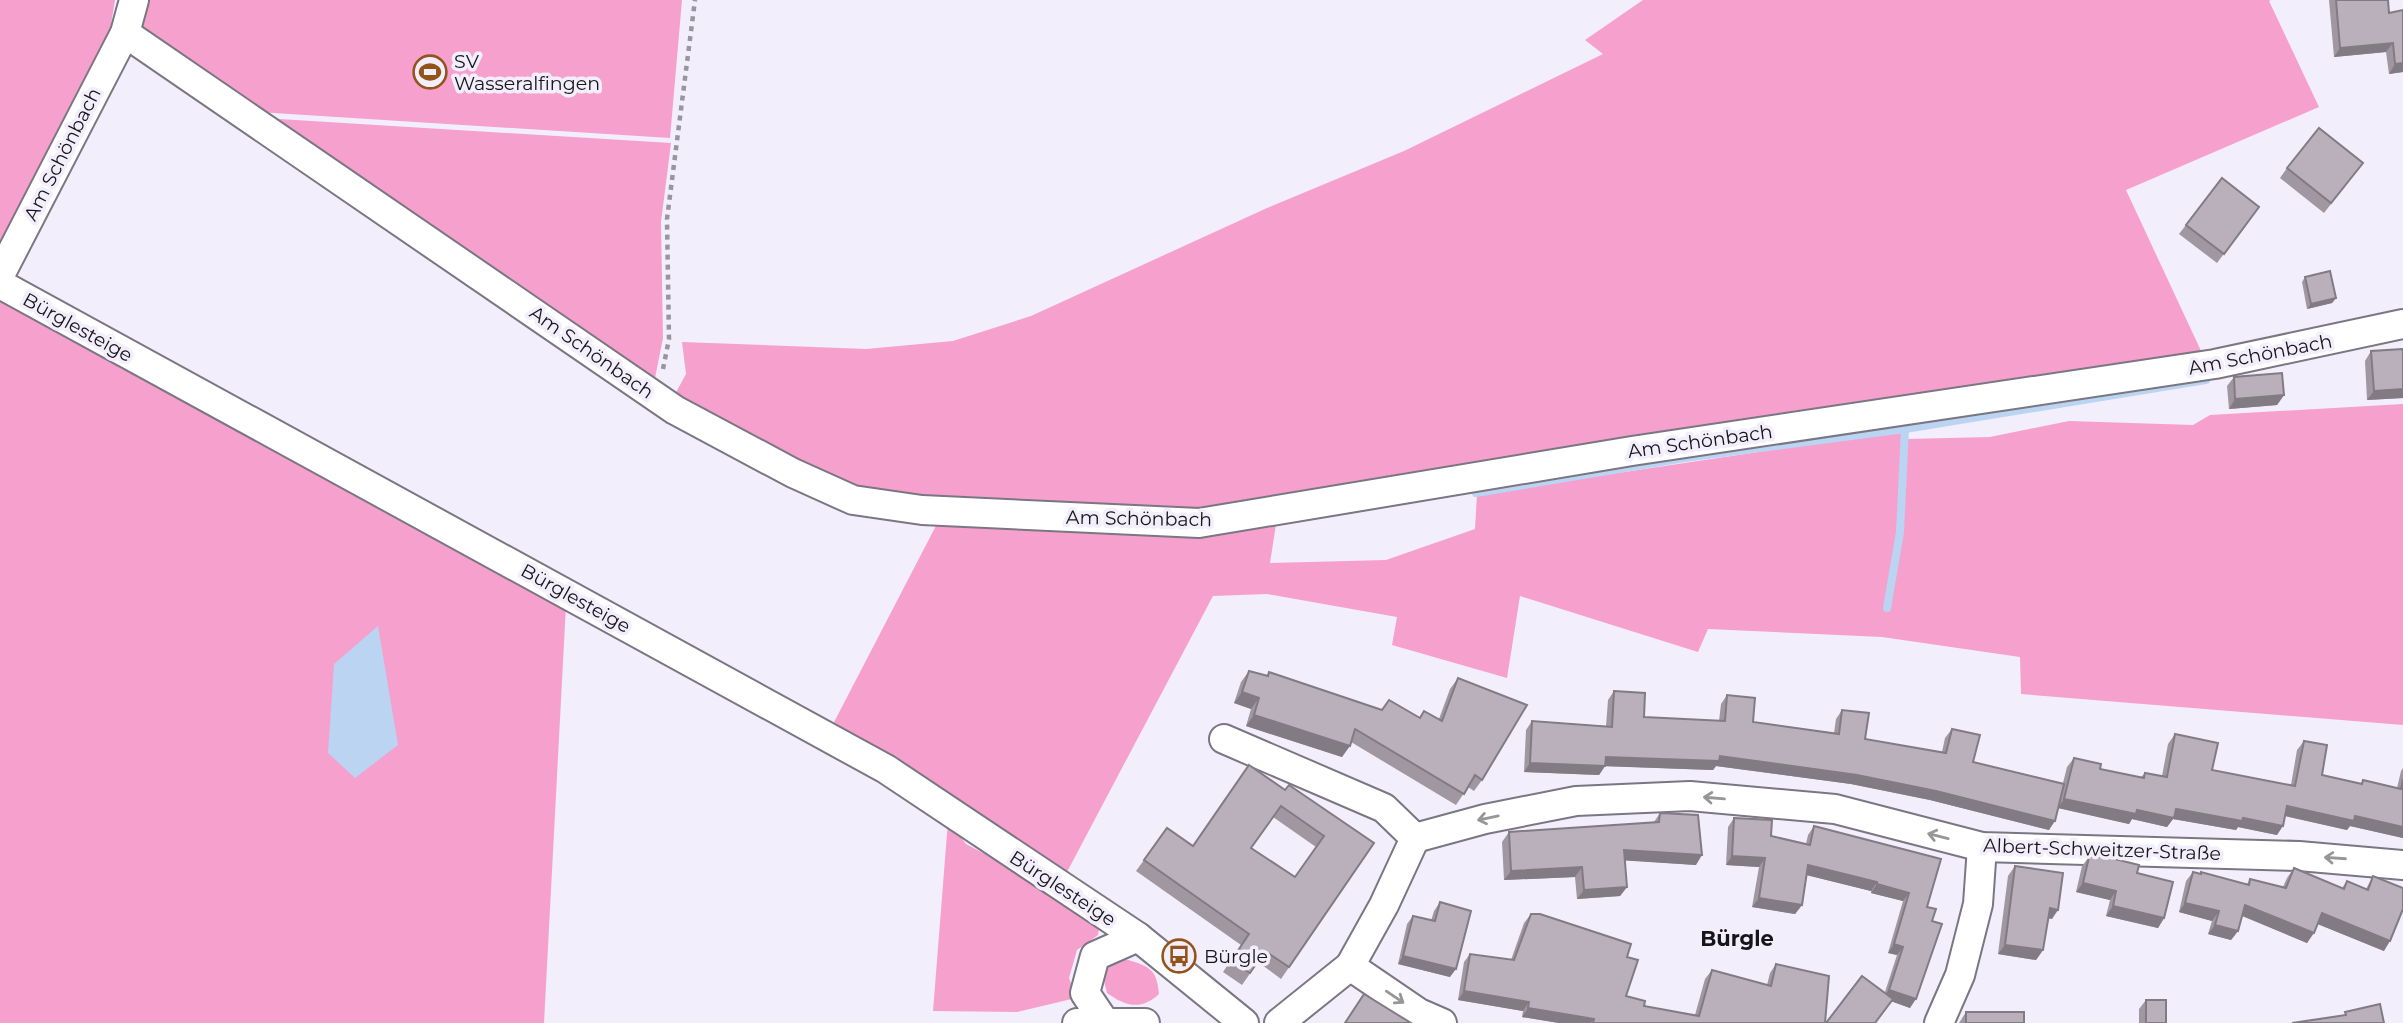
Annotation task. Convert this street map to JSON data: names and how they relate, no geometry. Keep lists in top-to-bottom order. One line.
{"streets":{"street":["Am Schönbach","Bürglesteige","Albert-Schweitzer-Straße"]},"one_way":["Albert-Schweitzer-Straße"],"districts":["Bürgle"],"places":{"sports":["SV Wasseralfingen"],"bus stop":["Bürgle"]}}
